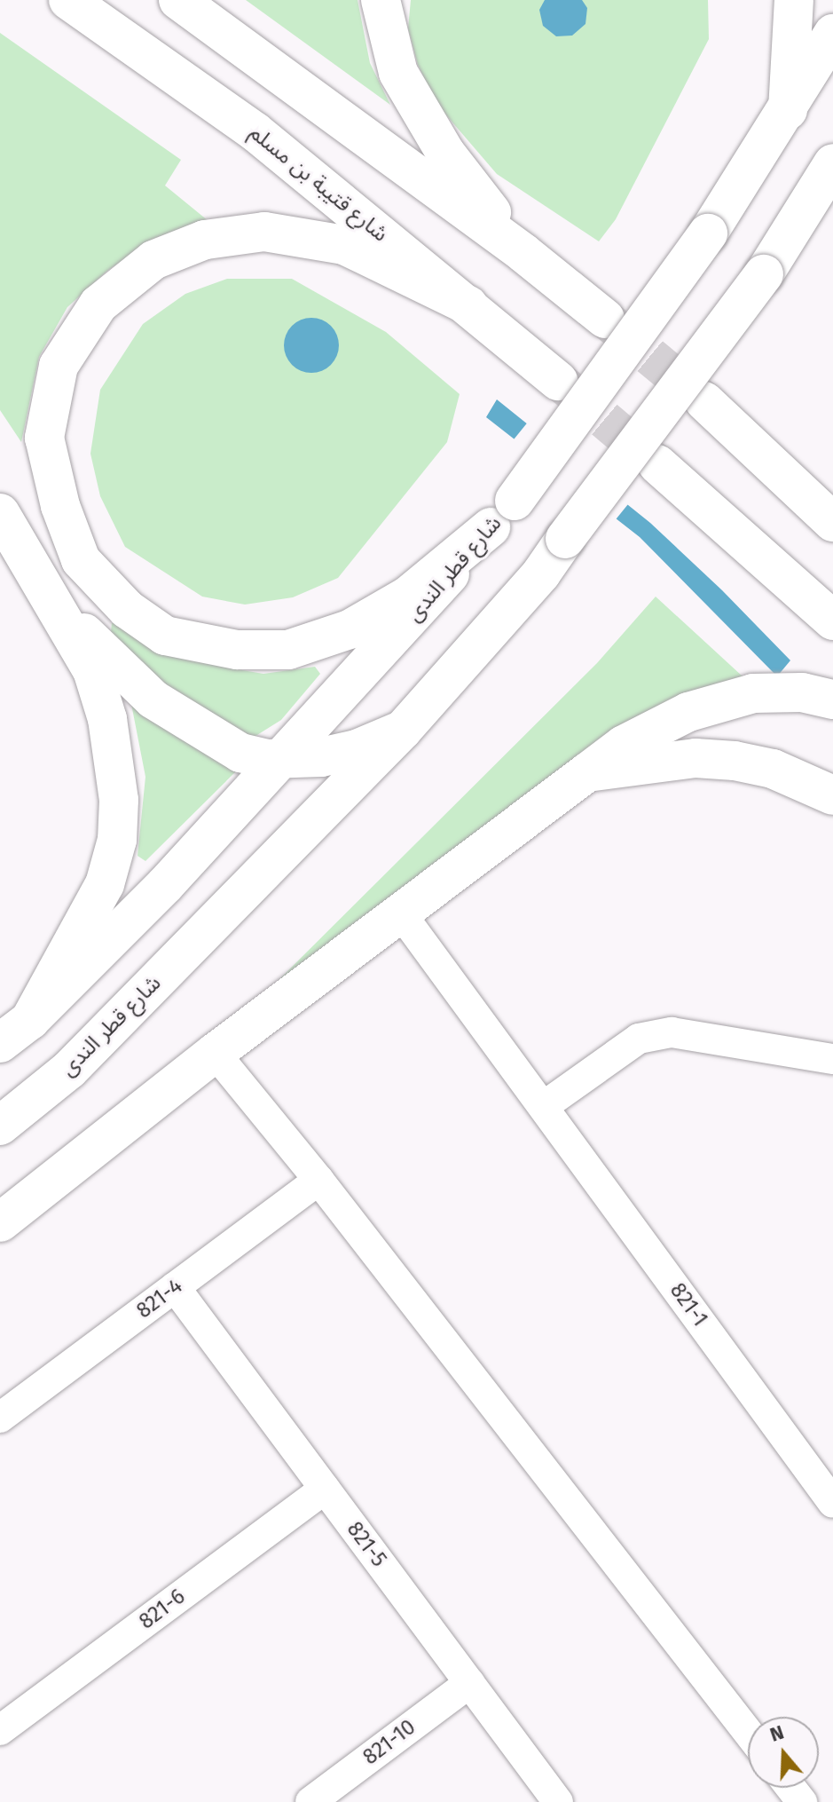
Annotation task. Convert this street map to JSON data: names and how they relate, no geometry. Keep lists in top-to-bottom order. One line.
{"streets":{"main road":["شارع قتيبة بن مسلم","شارع قطر الندى"],"street":["821-4","821-1","821-5","821-6","821-10"]},"crossings":[["821-4","821-5"],["821-5","821-6"],["821-5","821-10"]],"north":"top"}
